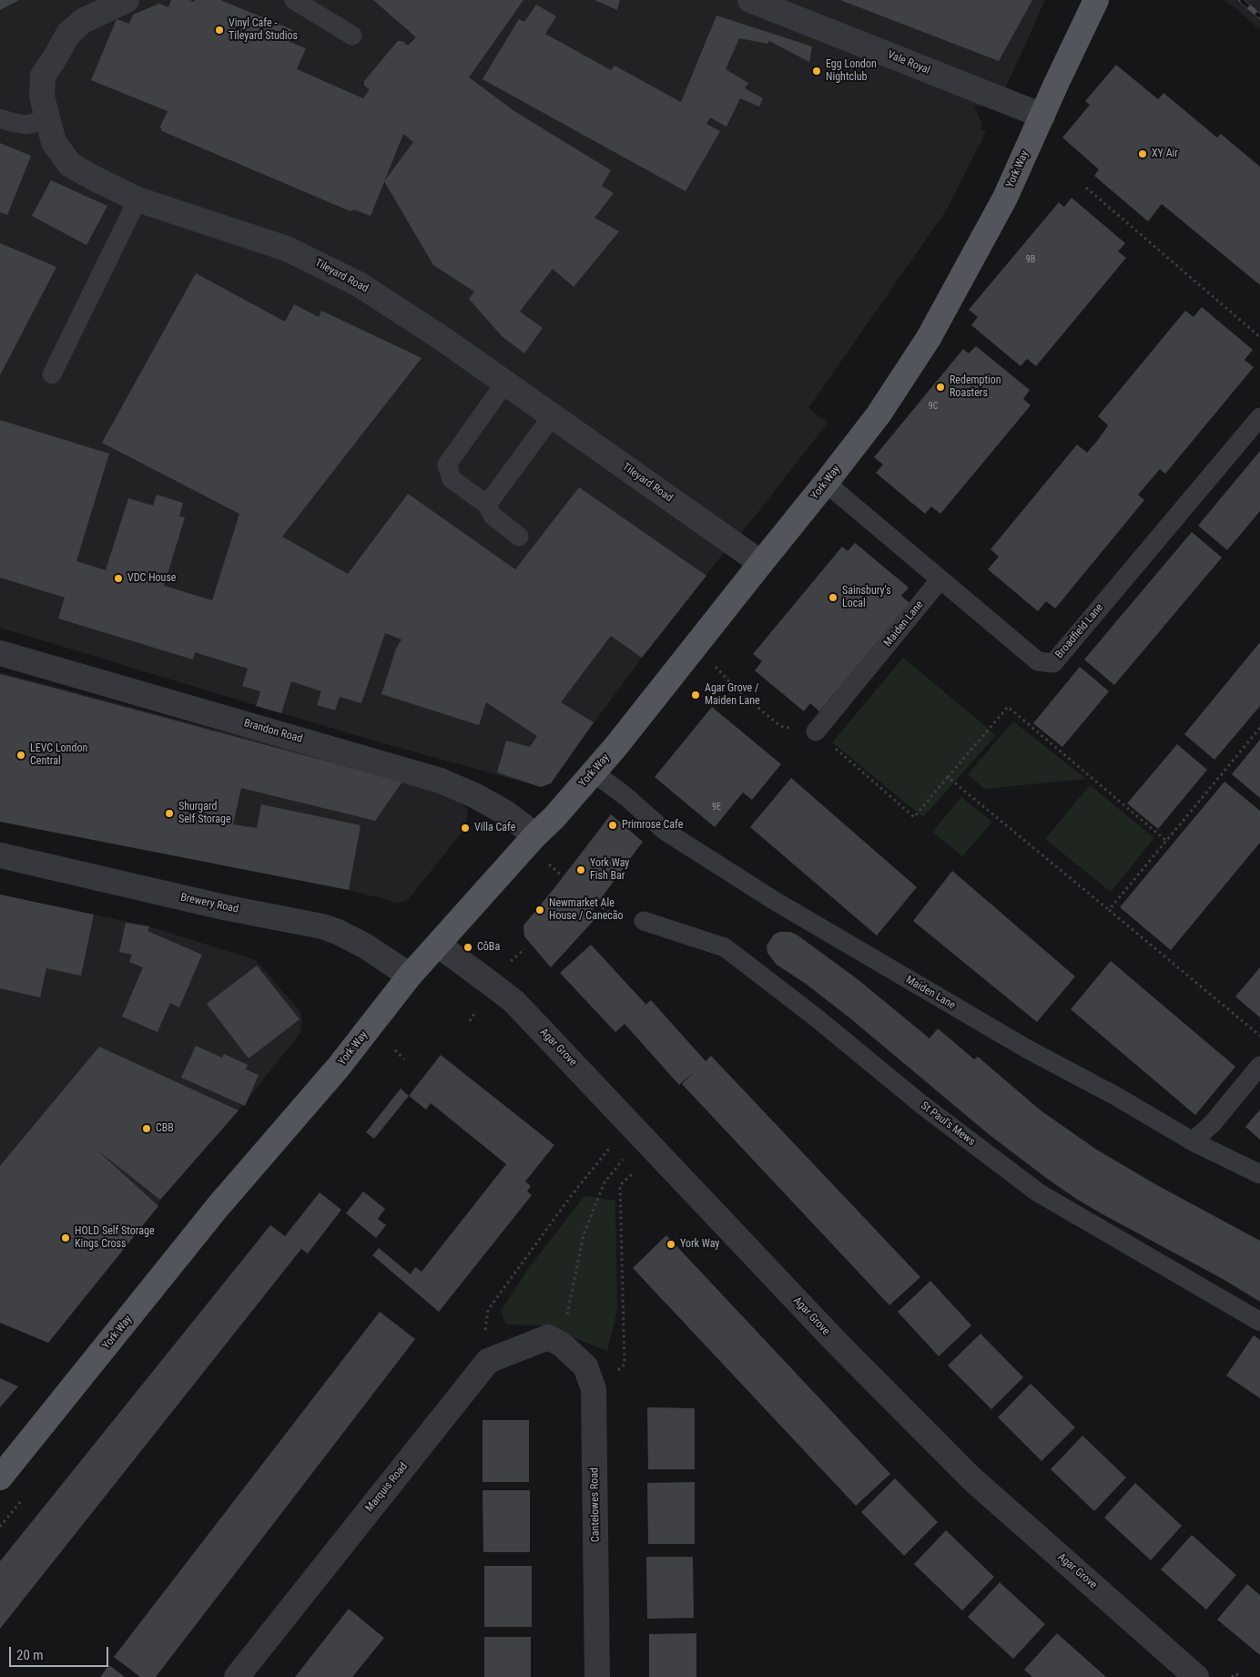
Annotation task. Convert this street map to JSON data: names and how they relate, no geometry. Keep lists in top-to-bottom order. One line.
{"streets":{"main road":["York Way"],"street":["Vale Royal","Tileyard Road","Brandon Road","Brewery Road","Agar Grove","Marquis Road","Cantelowes Road"],"lane":["Maiden Lane","Broadfield Lane","St Paul's Mews"]},"crossings":[["Vale Royal","York Way"],["York Way","Tileyard Road"],["York Way","Maiden Lane"],["York Way","Broadfield Lane"],["York Way","Brandon Road"],["York Way","Brewery Road"],["York Way","Agar Grove"],["Maiden Lane","Broadfield Lane"],["Marquis Road","Cantelowes Road"]],"places":["Vinyl Cafe - Tileyard Studios","Egg London Nightclub","XY Air","Redemption Roasters","VDC House","Sainsbury's Local","Agar Grove / Maiden Lane","LEVC London Central","Shurgard Self Storage","Primrose Cafe","Villa Cafe","York Way Fish Bar","Newmarket Ale House / Canecão","CôBa","CBB","HOLD Self Storage Kings Cross","York Way"],"house_numbers":["9B","9C","9E"],"scale_bar":"20 m"}
